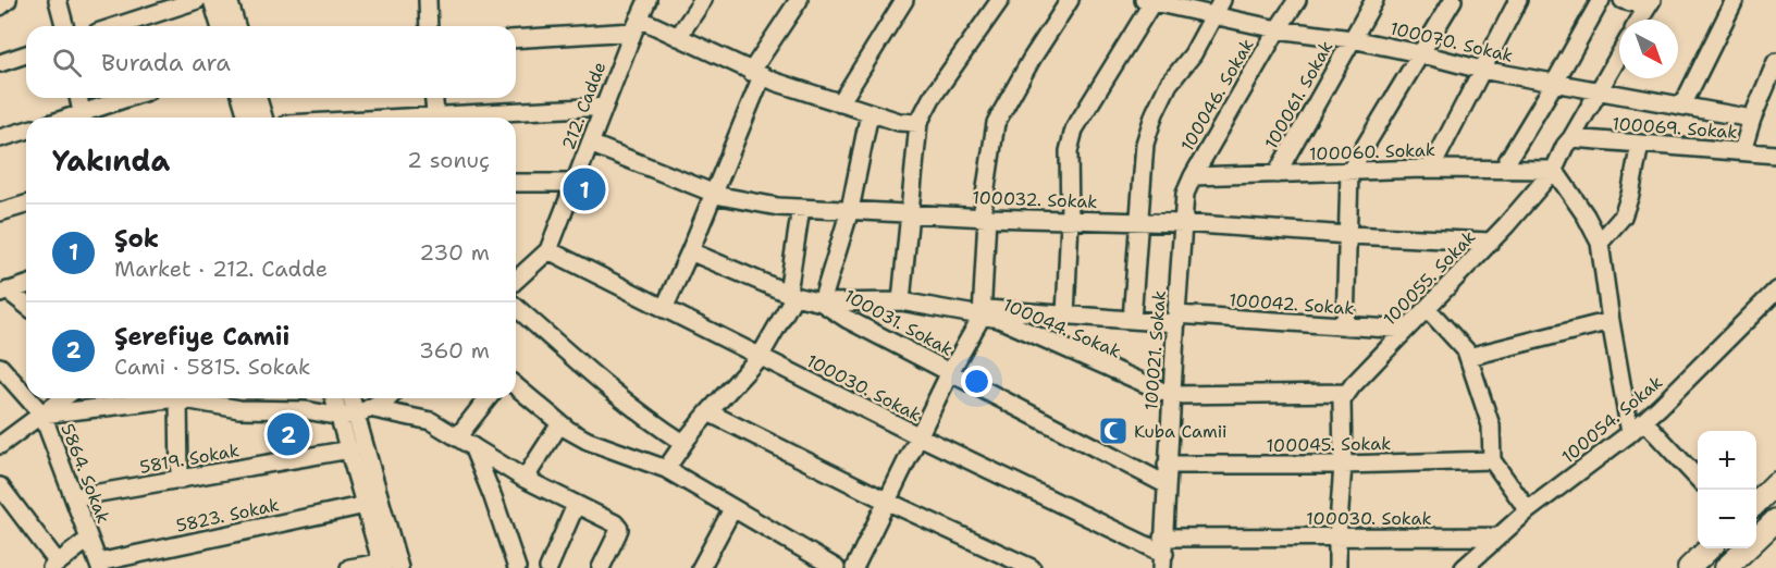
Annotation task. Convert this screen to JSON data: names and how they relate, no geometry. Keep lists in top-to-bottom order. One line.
{"streets":{"street":["100070. Sokak","100046. Sokak","100061. Sokak","212. Cadde","100069. Sokak","100060. Sokak","100032. Sokak","100055. Sokak","100042. Sokak","100031. Sokak","100044. Sokak","100021. Sokak","100030. Sokak","100054. Sokak","100045. Sokak","5819. Sokak","5864. Sokak","5823. Sokak"]},"crossings":[["100070. Sokak","100046. Sokak"],["100070. Sokak","100061. Sokak"],["100070. Sokak","100055. Sokak"],["100046. Sokak","100060. Sokak"],["100046. Sokak","100021. Sokak"],["100061. Sokak","100060. Sokak"],["212. Cadde","100032. Sokak"],["212. Cadde","100030. Sokak"],["100069. Sokak","100055. Sokak"],["100060. Sokak","100055. Sokak"],["100060. Sokak","100021. Sokak"],["100032. Sokak","100055. Sokak"],["100032. Sokak","100021. Sokak"],["100055. Sokak","100042. Sokak"],["100055. Sokak","100044. Sokak"],["100042. Sokak","100044. Sokak"],["100042. Sokak","100021. Sokak"],["100031. Sokak","100044. Sokak"],["100031. Sokak","100021. Sokak"],["100044. Sokak","100021. Sokak"],["100021. Sokak","100030. Sokak"],["100021. Sokak","100045. Sokak"],["100030. Sokak","100054. Sokak"],["5819. Sokak","5864. Sokak"],["5864. Sokak","5823. Sokak"]],"places":{"mosque":["Kuba Camii"]},"north":"bottom right","page":{"search":"Burada ara","heading":["Yakında","2 sonuç"],"pins":["1","2"],"list":[{"mark":"1","name":"Şok","note":"Market · 212. Cadde","value":"230 m"},{"mark":"2","name":"Şerefiye Camii","note":"Cami · 5815. Sokak","value":"360 m"}],"map_buttons":["+","−"]}}
